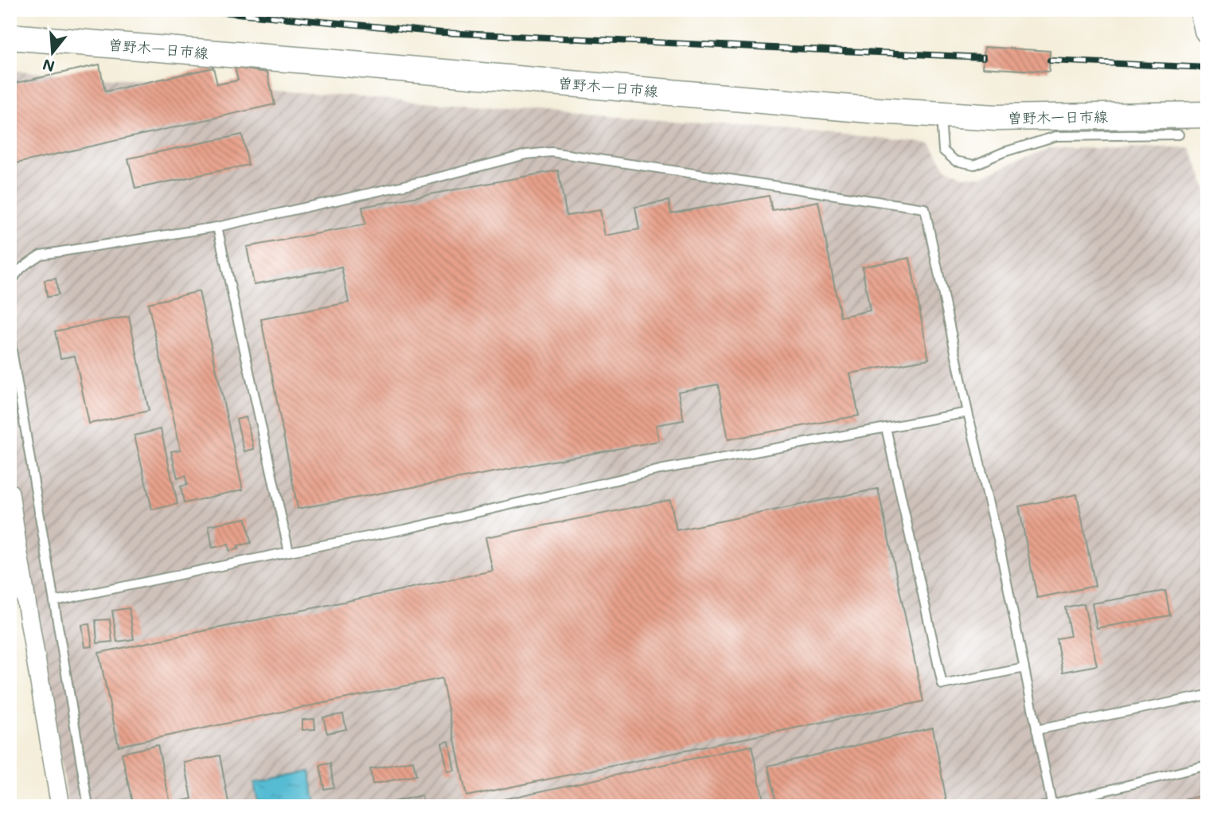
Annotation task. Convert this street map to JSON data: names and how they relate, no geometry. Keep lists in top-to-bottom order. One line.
{"streets":{"main road":["曽野木一日市線"]},"north":"bottom"}
